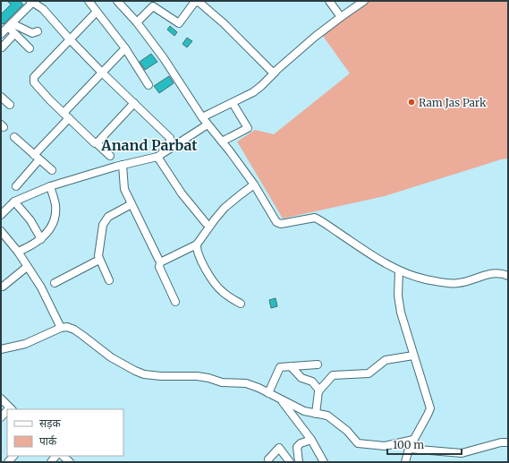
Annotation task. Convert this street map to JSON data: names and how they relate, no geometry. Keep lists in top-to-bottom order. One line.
{"districts":["Anand Parbat"],"places":["Ram Jas Park"],"legend":["सड़क","पार्क"],"scale_bar":"100 m"}
